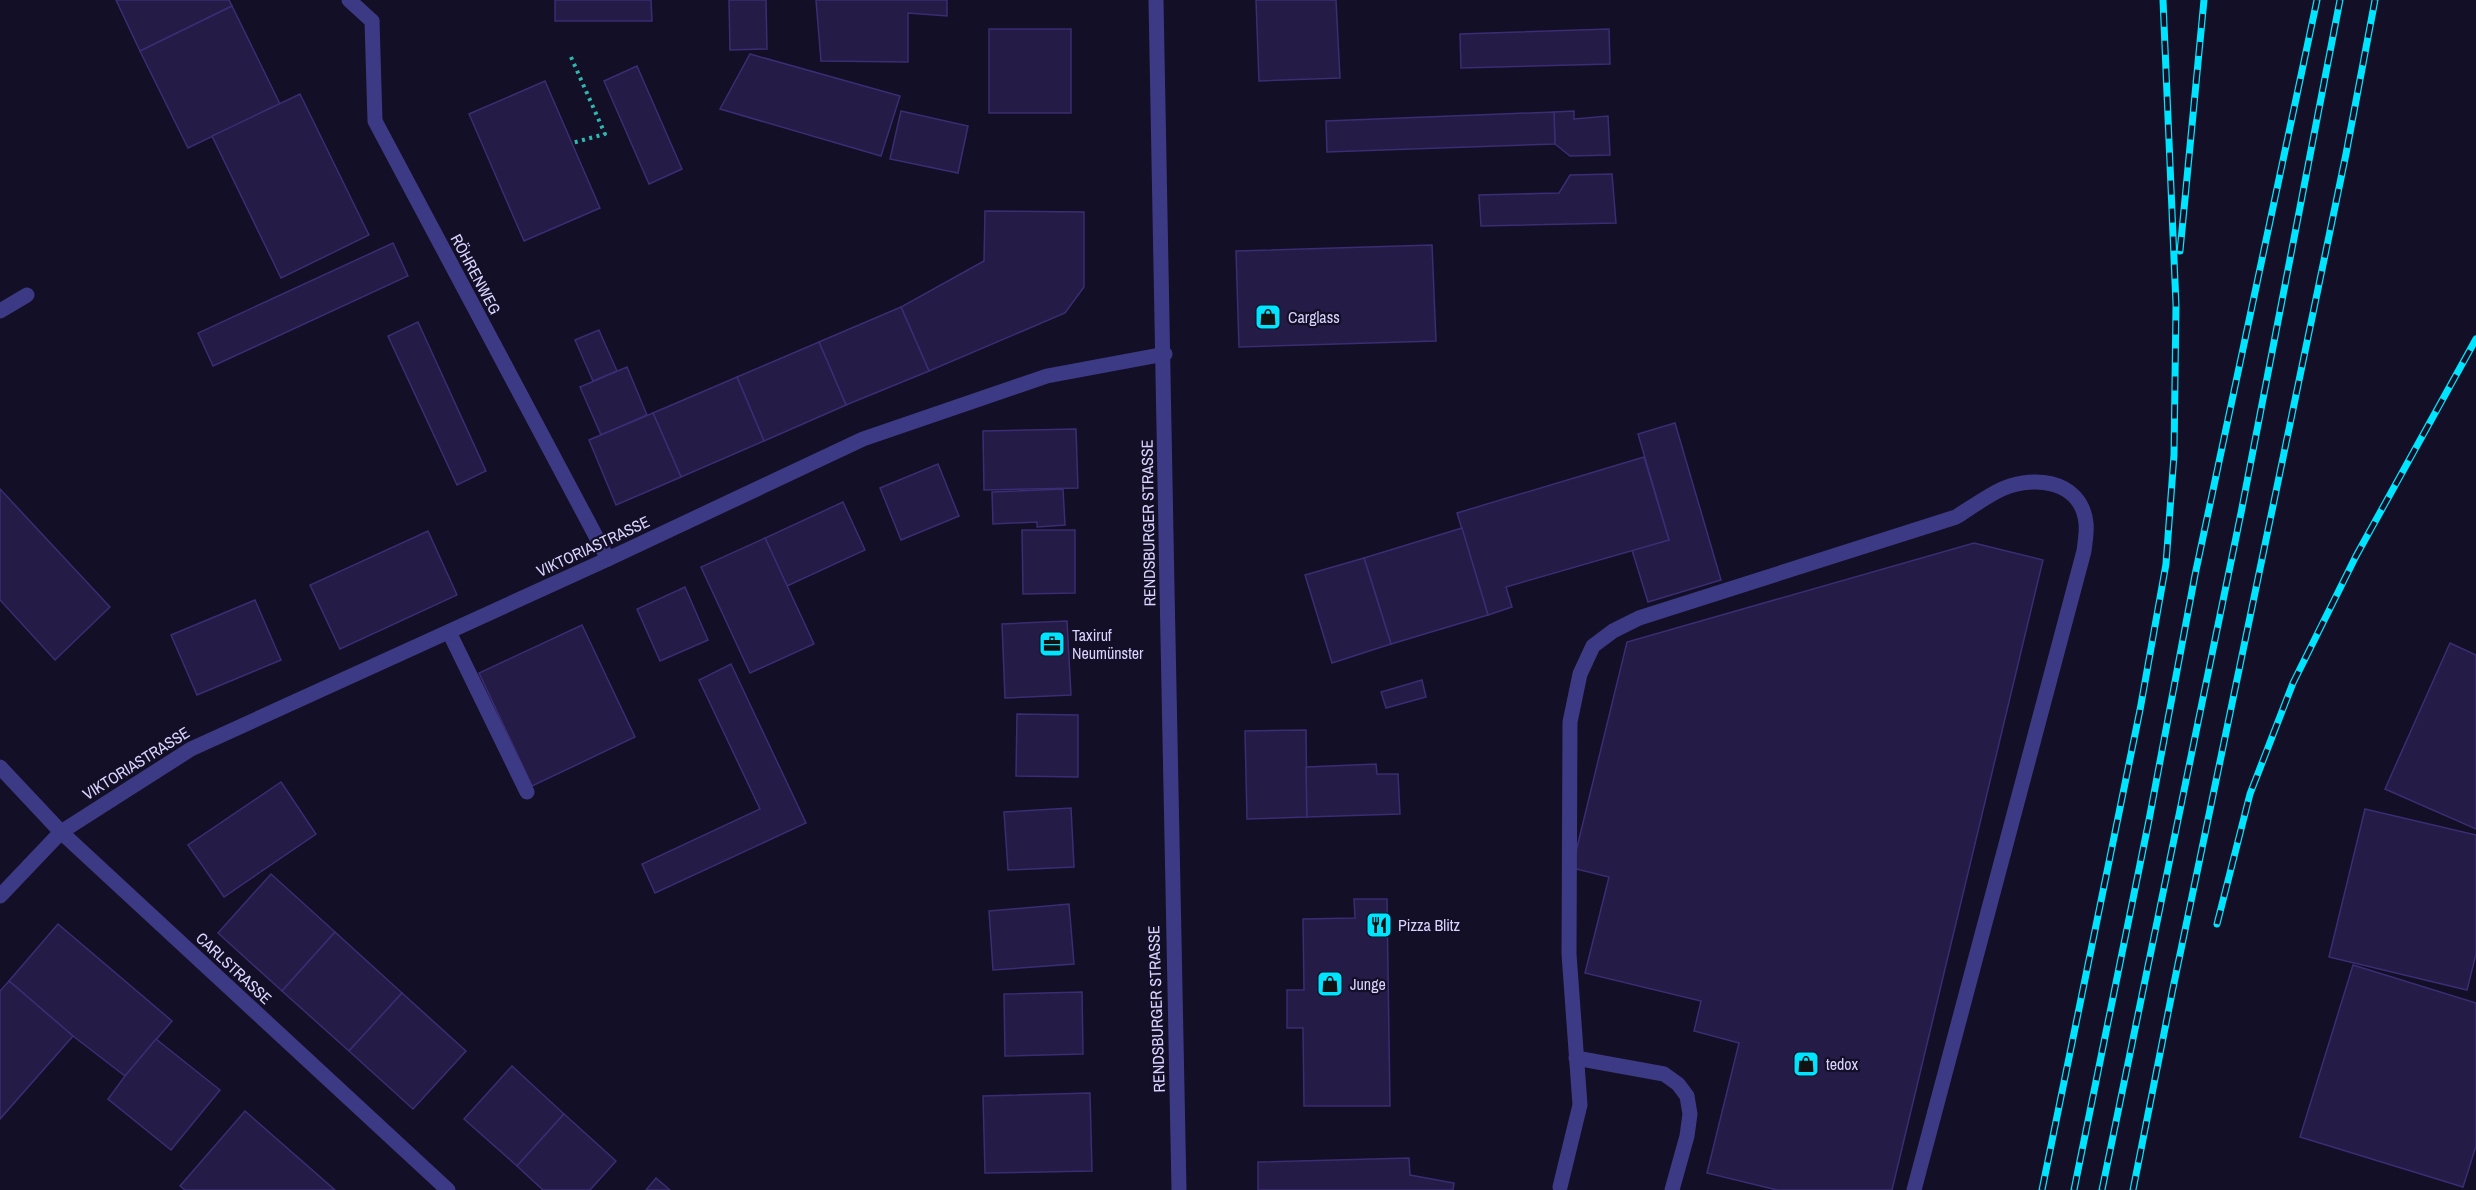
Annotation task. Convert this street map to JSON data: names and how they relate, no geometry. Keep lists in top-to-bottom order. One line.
{"streets":{"street":["RÖHRENWEG","RENDSBURGER STRASSE","VIKTORIASTRASSE","CARLSTRASSE"]},"crossings":[["RÖHRENWEG","VIKTORIASTRASSE"],["RENDSBURGER STRASSE","VIKTORIASTRASSE"],["VIKTORIASTRASSE","CARLSTRASSE"]],"places":{"shop":["Carglass","Junge","tedox"],"office":["Taxiruf Neumünster"],"restaurant":["Pizza Blitz"]}}
